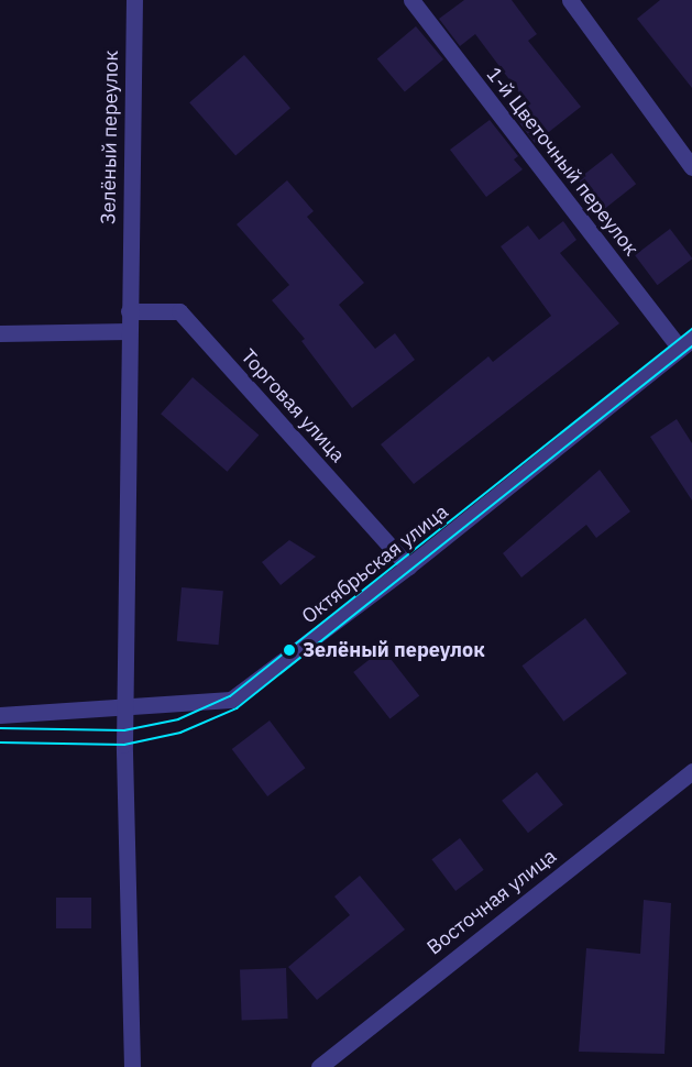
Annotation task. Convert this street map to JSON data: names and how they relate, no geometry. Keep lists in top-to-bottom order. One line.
{"streets":{"street":["Зелёный переулок","1-й Цветочный переулок","Торговая улица","Октябрьская улица","Восточная улица"]},"crossings":[["Зелёный переулок","Торговая улица"],["Зелёный переулок","Октябрьская улица"],["1-й Цветочный переулок","Октябрьская улица"],["Торговая улица","Октябрьская улица"]],"places":["Зелёный переулок"]}
